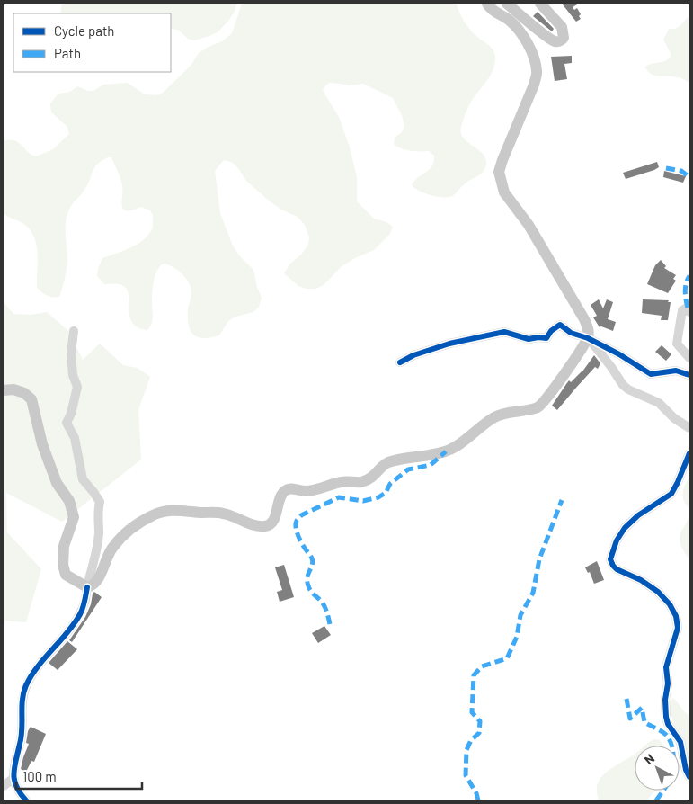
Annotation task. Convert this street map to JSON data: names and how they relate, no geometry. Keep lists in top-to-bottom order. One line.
{"legend":["Cycle path","Path"],"scale_bar":"100 m","north":"top left"}
